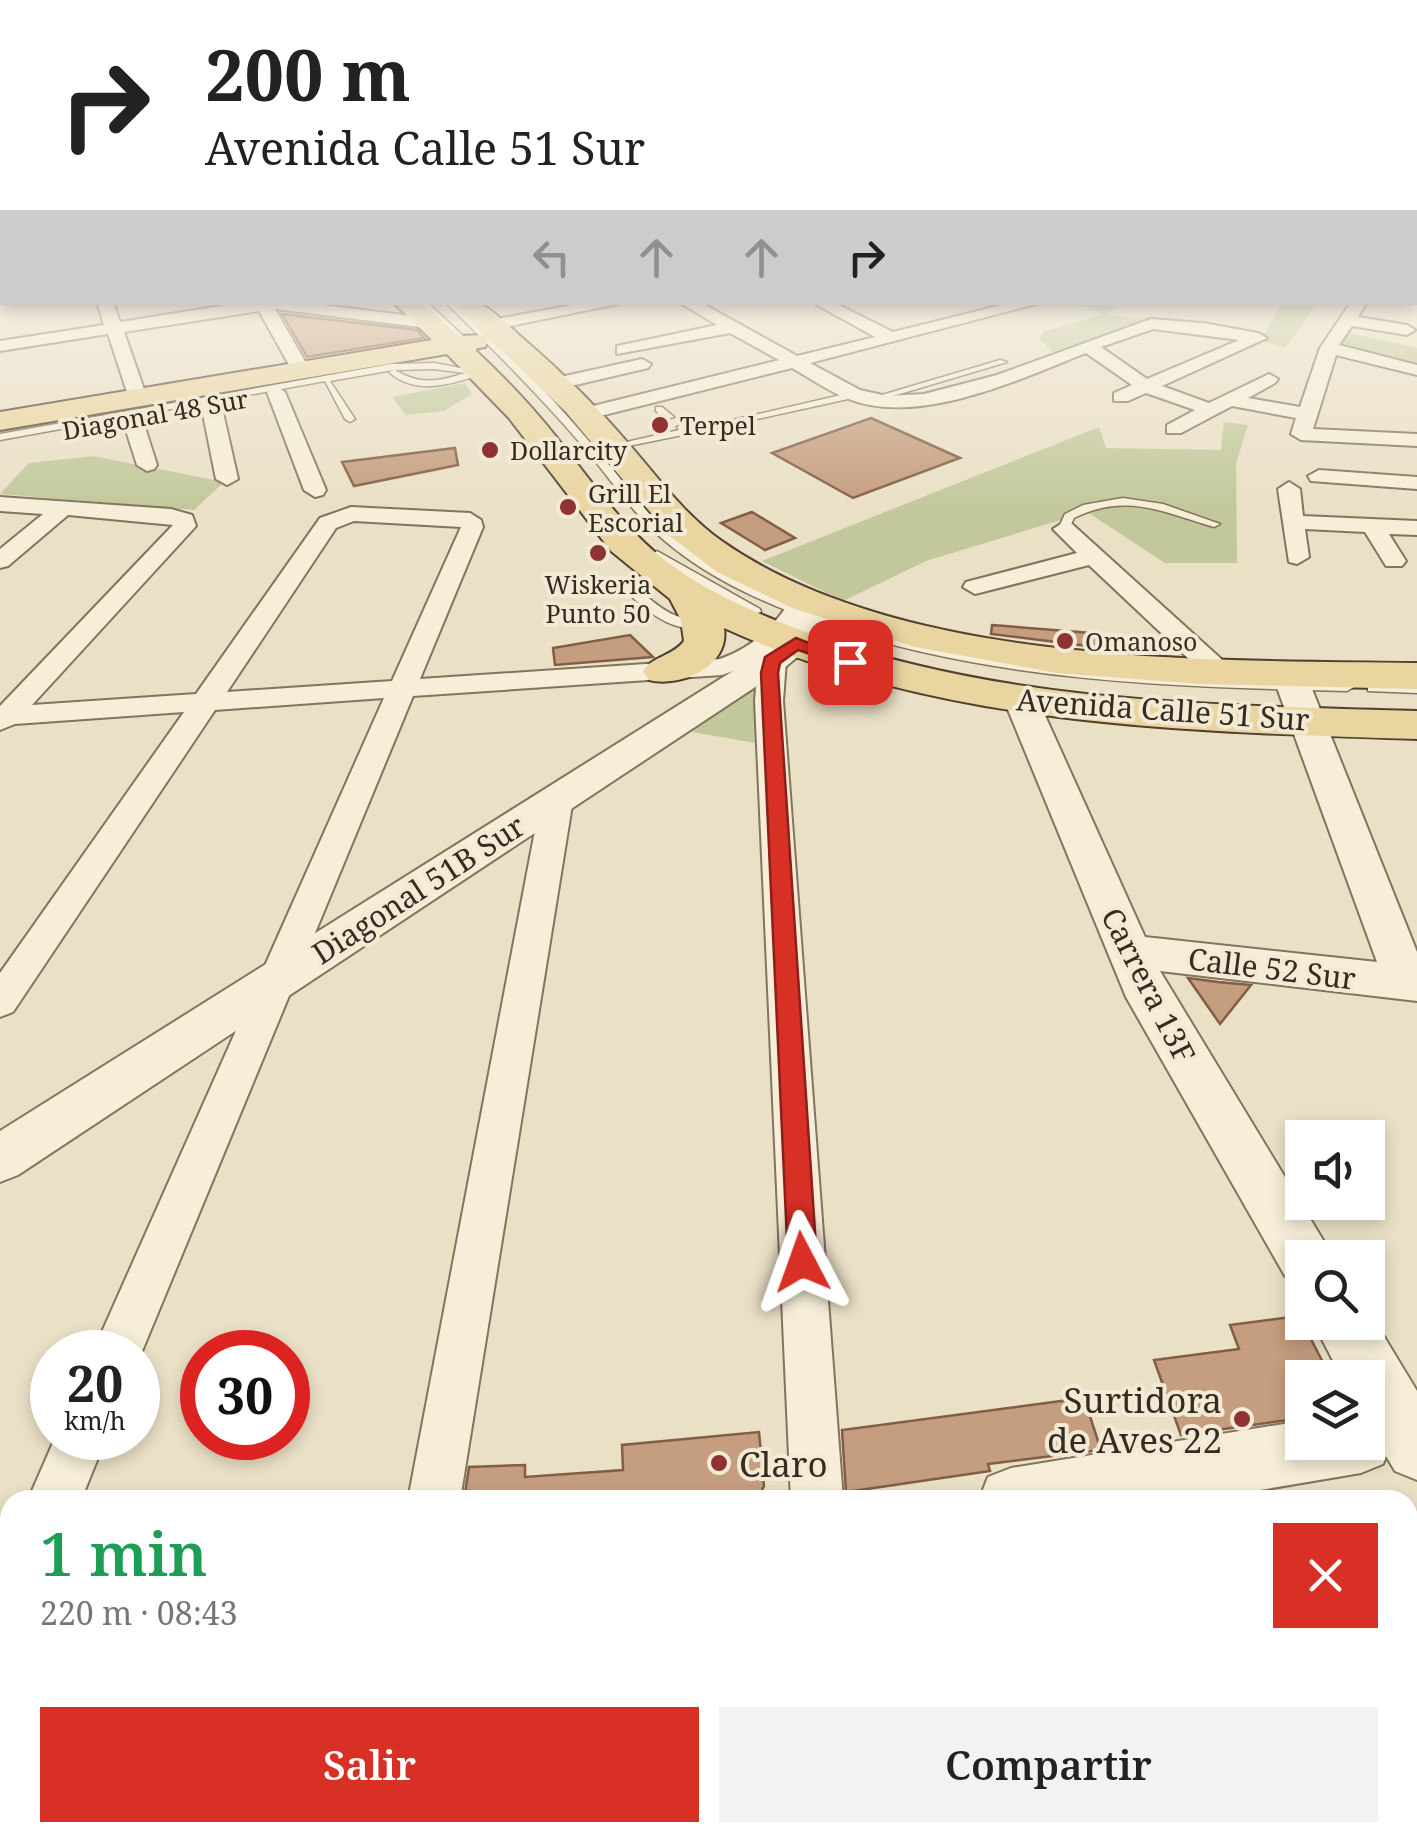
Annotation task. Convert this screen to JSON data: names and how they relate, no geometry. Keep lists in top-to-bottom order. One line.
{"streets":{"main road":["Diagonal 48 Sur","Avenida Calle 51 Sur"],"street":["Diagonal 51B Sur","Calle 52 Sur","Carrera 13F"]},"crossings":[["Diagonal 48 Sur","Avenida Calle 51 Sur"],["Diagonal 48 Sur","Diagonal 51B Sur"],["Avenida Calle 51 Sur","Diagonal 51B Sur"],["Avenida Calle 51 Sur","Carrera 13F"],["Calle 52 Sur","Carrera 13F"]],"places":["Terpel","Dollarcity","Grill El Escorial","Wiskeria Punto 50","Omanoso","Surtidora de Aves 22","Claro"],"page":{"turn":["200 m","Avenida Calle 51 Sur"],"speed":"20 km/h","limit":"30","heading":["1 min","220 m · 08:43"],"buttons":["Salir","Compartir"]}}
